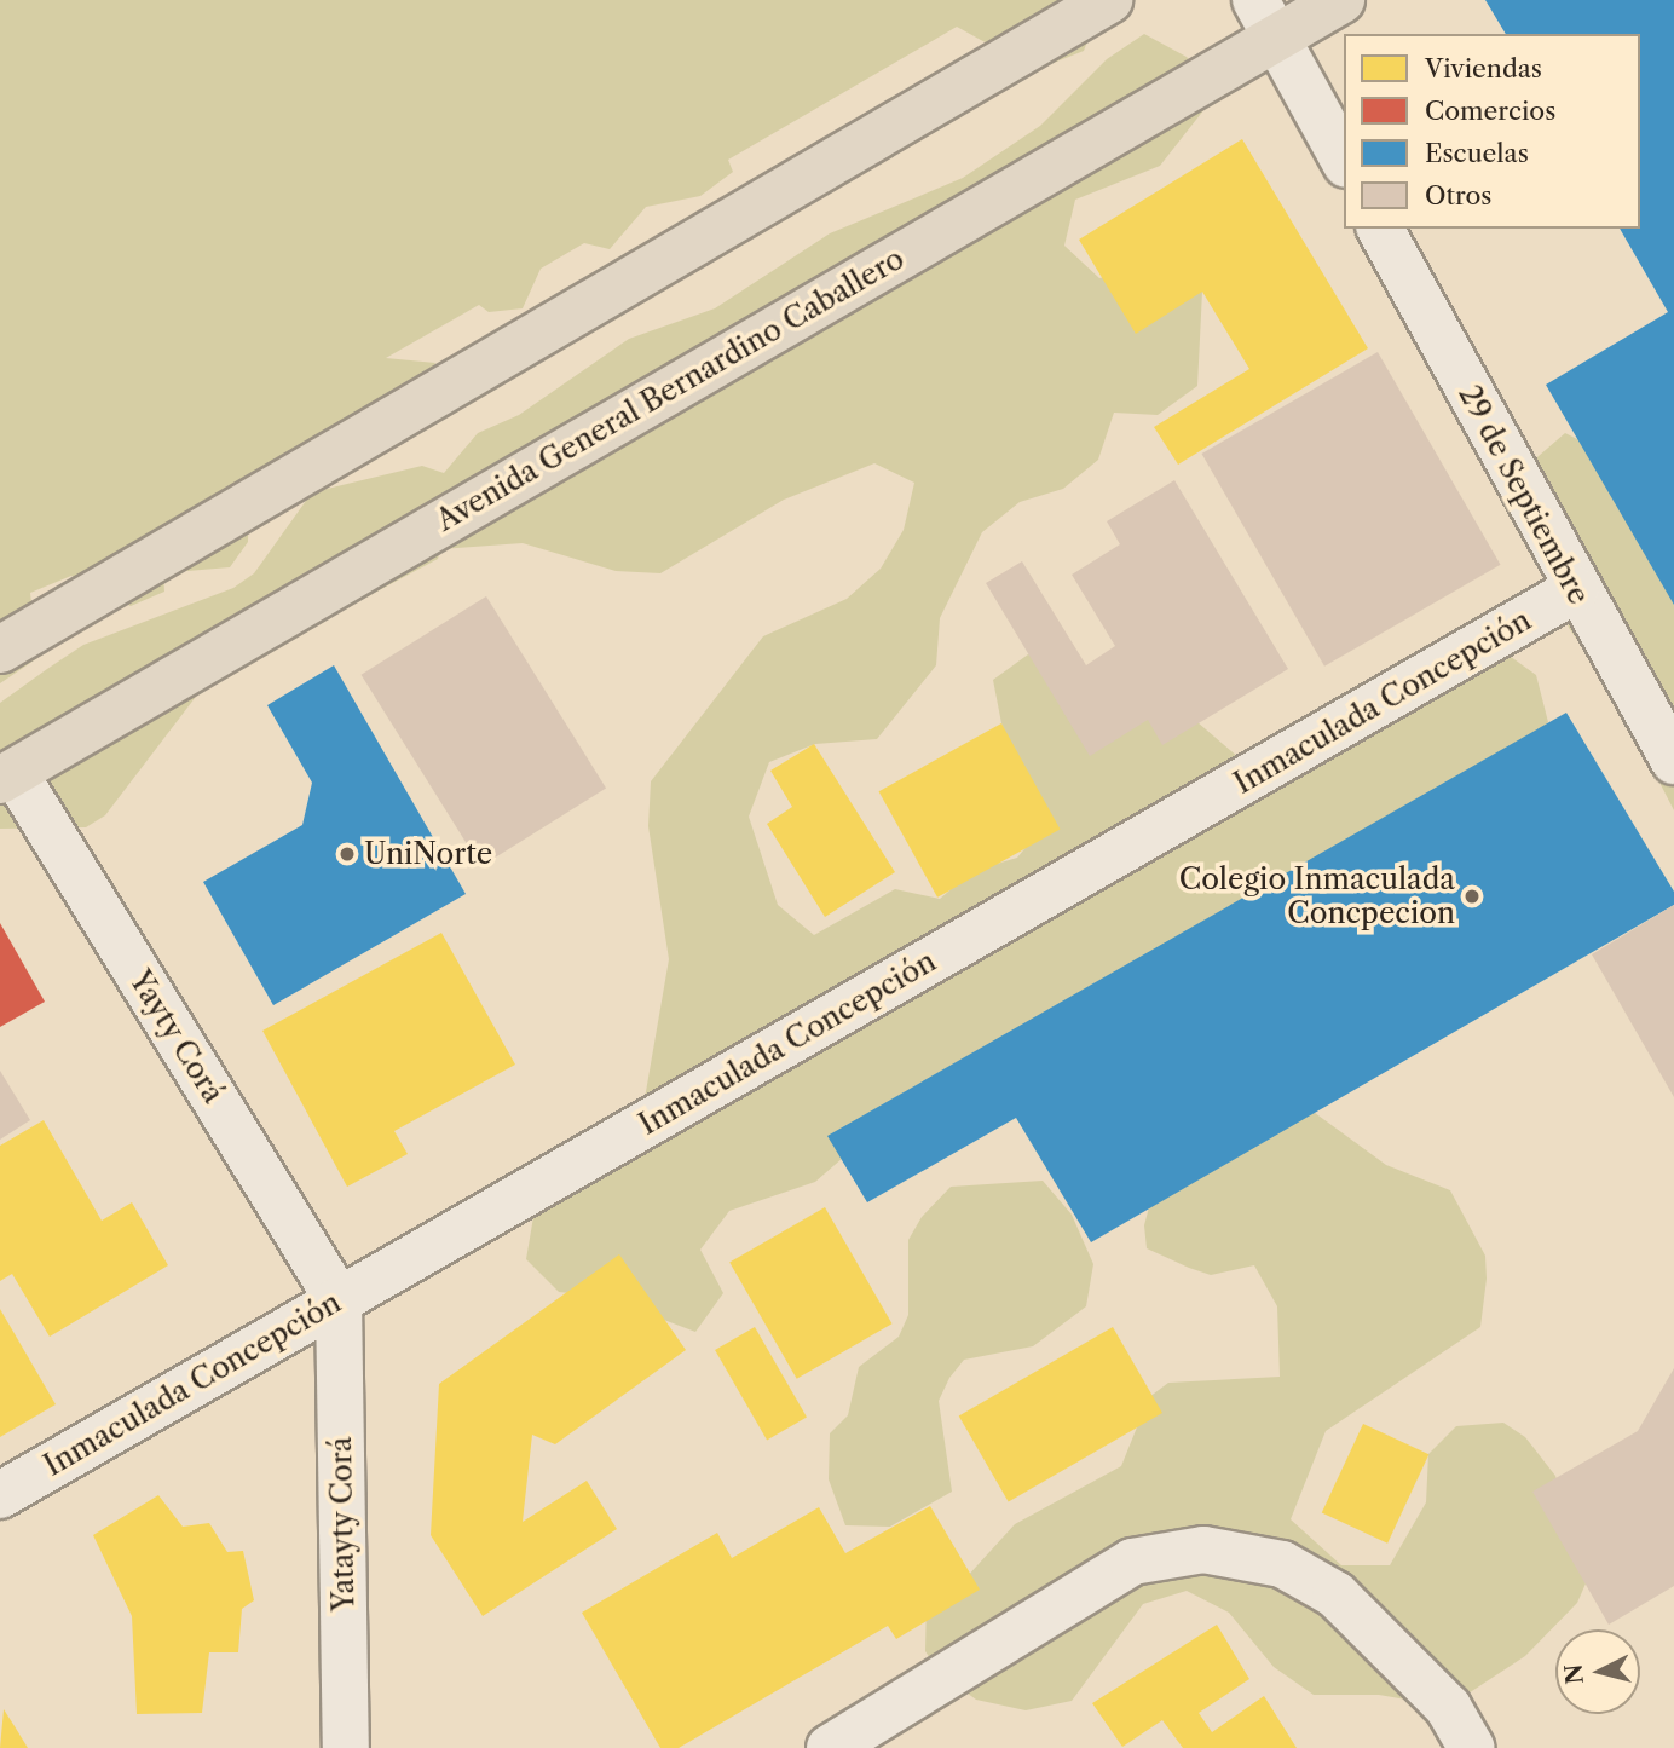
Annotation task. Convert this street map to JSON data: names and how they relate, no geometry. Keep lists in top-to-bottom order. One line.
{"streets":{"main road":["Avenida General Bernardino Caballero"],"street":["29 de Septiembre","Inmaculada Concepción","Yayty Corá","Yatayty Corá"]},"crossings":[["Avenida General Bernardino Caballero","Yayty Corá"],["29 de Septiembre","Inmaculada Concepción"],["Inmaculada Concepción","Yayty Corá"],["Inmaculada Concepción","Yatayty Corá"],["Yayty Corá","Yatayty Corá"]],"places":["UniNorte","Colegio Inmaculada Concpecion"],"legend":["Viviendas","Comercios","Escuelas","Otros"],"north":"left"}
